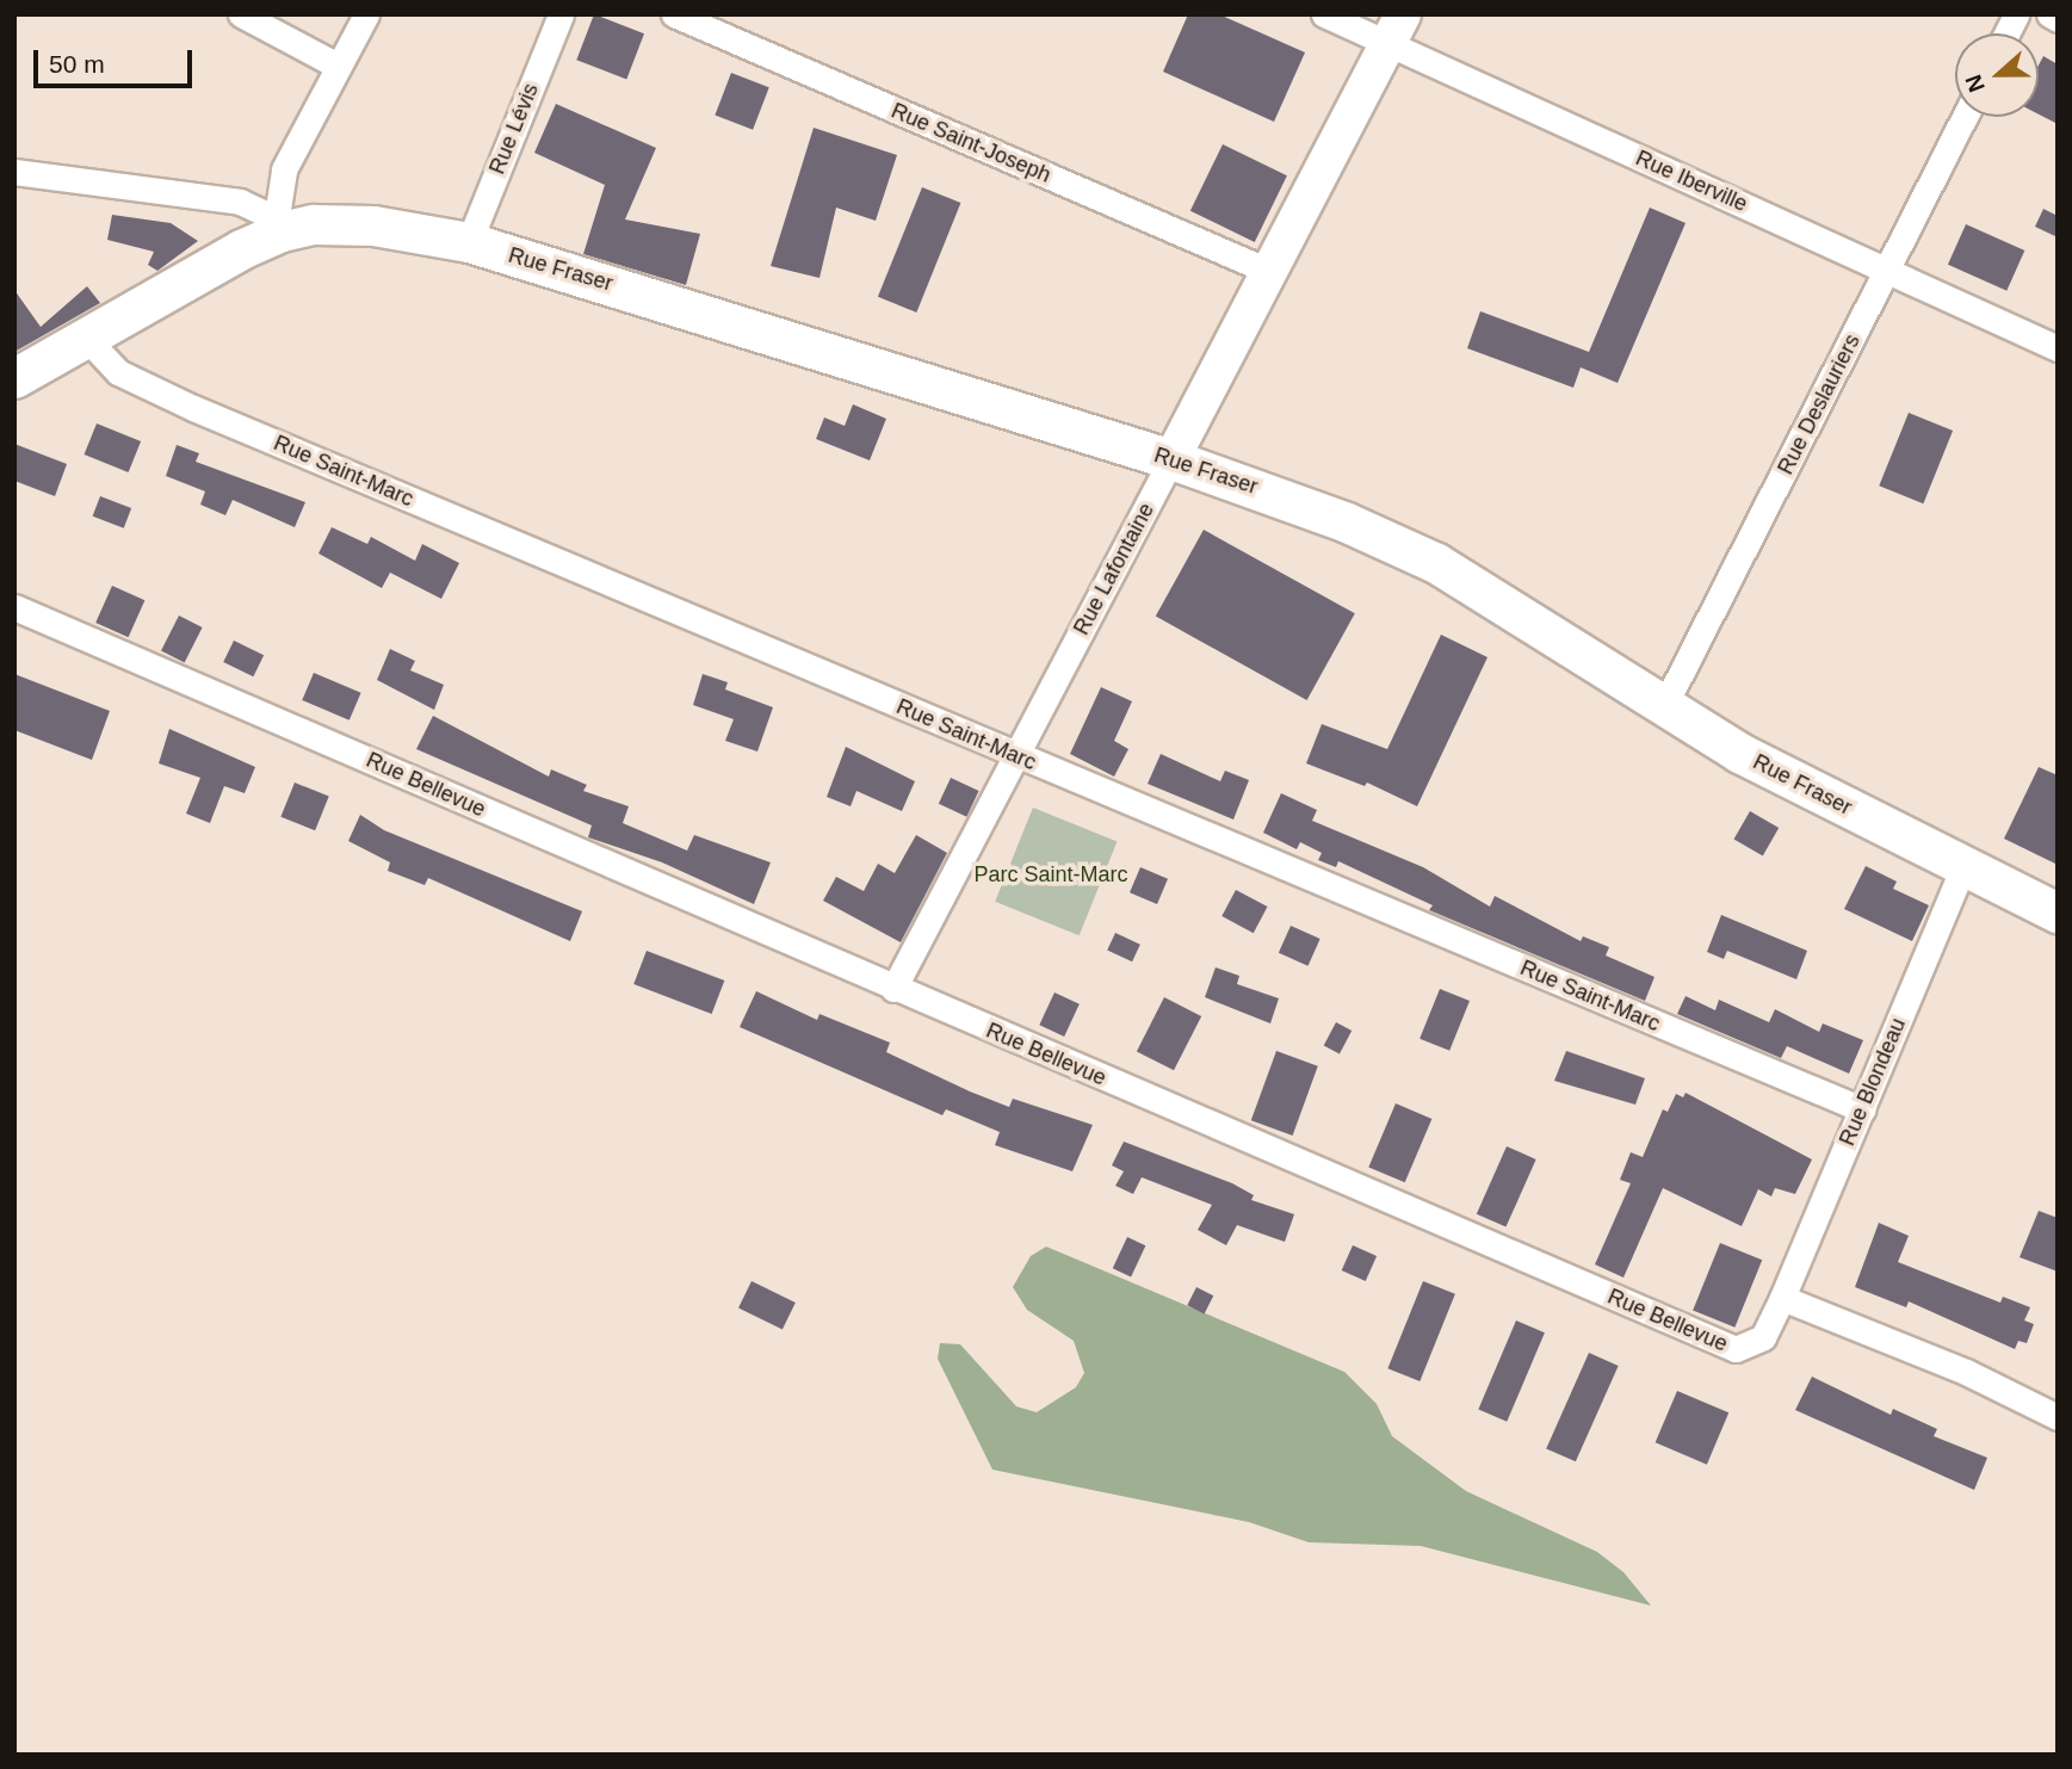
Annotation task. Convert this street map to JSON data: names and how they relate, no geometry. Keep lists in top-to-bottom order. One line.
{"streets":{"main road":["Rue Fraser","Rue Lafontaine"],"street":["Rue Lévis","Rue Saint-Joseph","Rue Iberville","Rue Deslauriers","Rue Saint-Marc","Rue Bellevue","Rue Blondeau"]},"crossings":[["Rue Lévis","Rue Fraser"],["Rue Saint-Joseph","Rue Lafontaine"],["Rue Iberville","Rue Deslauriers"],["Rue Iberville","Rue Lafontaine"],["Rue Fraser","Rue Deslauriers"],["Rue Fraser","Rue Lafontaine"],["Rue Fraser","Rue Blondeau"],["Rue Saint-Marc","Rue Lafontaine"],["Rue Saint-Marc","Rue Blondeau"],["Rue Lafontaine","Rue Bellevue"],["Rue Bellevue","Rue Blondeau"]],"parks":["Parc Saint-Marc"],"scale_bar":"50 m","north":"left"}
